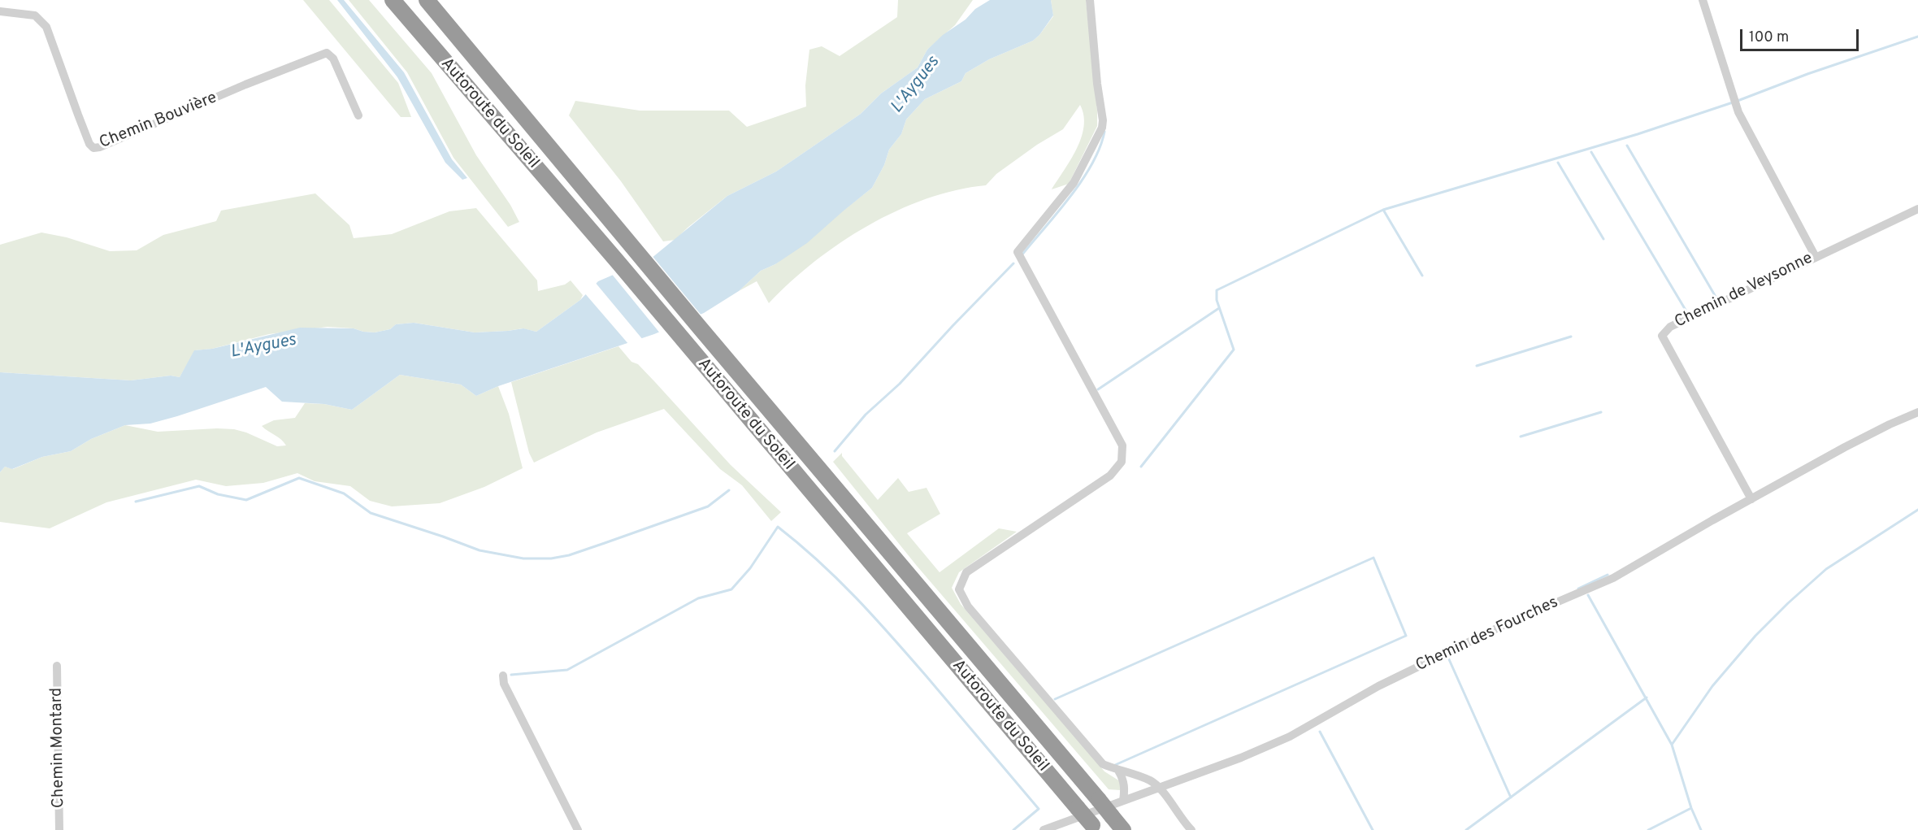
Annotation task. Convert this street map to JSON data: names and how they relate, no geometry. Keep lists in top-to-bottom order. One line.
{"streets":{"highway":["Autoroute du Soleil"],"street":["Chemin Bouvière","Chemin de Veysonne","Chemin des Fourches","Chemin Montard"]},"crossings":[["Chemin de Veysonne","Chemin des Fourches"]],"water":["L'Aygues"],"scale_bar":"100 m"}
